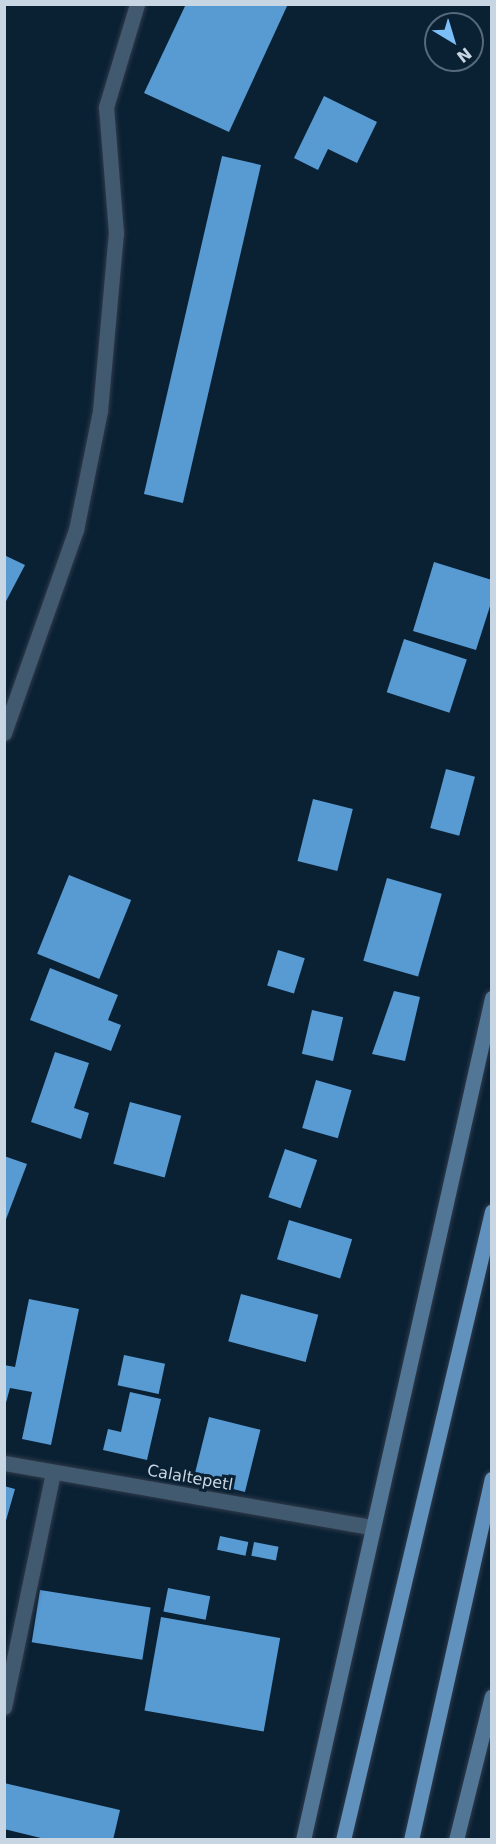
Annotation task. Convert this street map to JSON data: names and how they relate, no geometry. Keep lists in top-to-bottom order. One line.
{"streets":{"street":["Calaltepetl"]},"north":"bottom right"}
